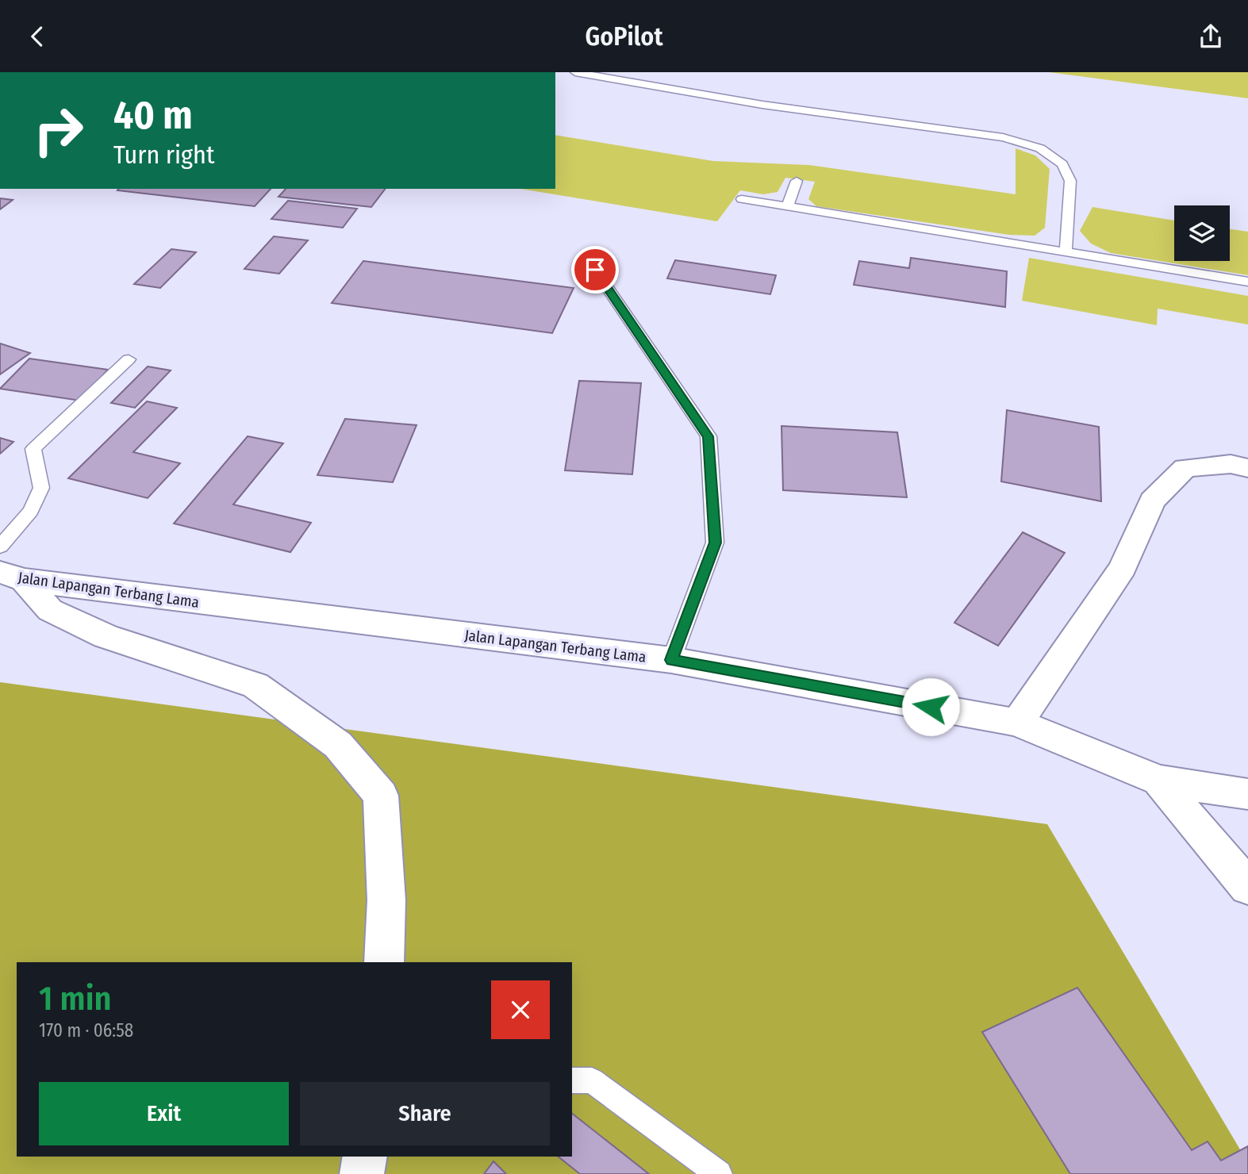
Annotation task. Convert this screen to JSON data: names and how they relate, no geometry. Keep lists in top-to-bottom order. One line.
{"streets":{"street":["Jalan Lapangan Terbang Lama"]},"page":{"header":"GoPilot","turn":["40 m","Turn right"],"heading":["1 min","170 m · 06:58"],"buttons":["Exit","Share"]}}
